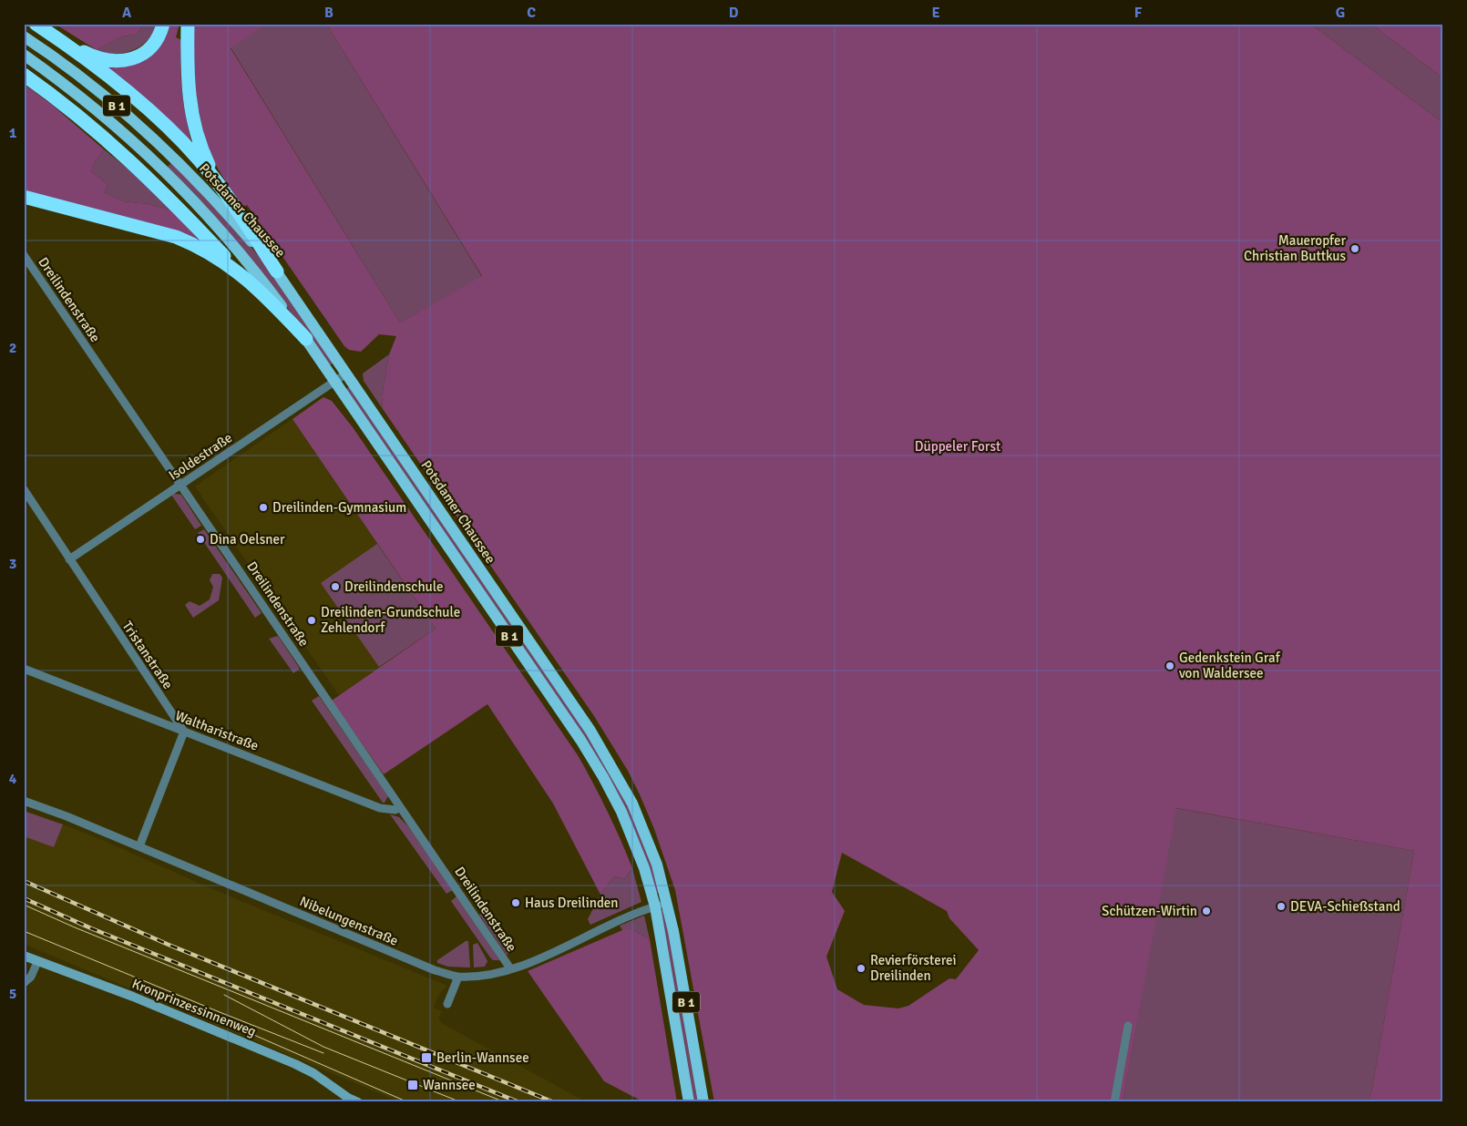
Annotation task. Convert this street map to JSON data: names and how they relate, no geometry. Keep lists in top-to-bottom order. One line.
{"streets":{"main road":["B 1","Potsdamer Chaussee","Kronprinzessinnenweg"],"street":["Dreilindenstraße","Isoldestraße","Tristanstraße","Waltharistraße","Nibelungenstraße"]},"crossings":[["Potsdamer Chaussee","Isoldestraße"],["Potsdamer Chaussee","Nibelungenstraße"],["Dreilindenstraße","Isoldestraße"],["Dreilindenstraße","Waltharistraße"],["Dreilindenstraße","Nibelungenstraße"],["Isoldestraße","Tristanstraße"],["Tristanstraße","Waltharistraße"]],"parks":["Düppeler Forst"],"places":{"other":["Maueropfer Christian Buttkus","Dreilinden-Gymnasium","Dina Oelsner","Dreilindenschule","Dreilinden-Grundschule Zehlendorf","Gedenkstein Graf von Waldersee","Haus Dreilinden","DEVA-Schießstand","Schützen-Wirtin","Revierförsterei Dreilinden"],"transit":["Berlin-Wannsee","Wannsee"]},"grid":{"columns":["A","B","C","D","E","F","G"],"rows":["1","2","3","4","5"]}}
